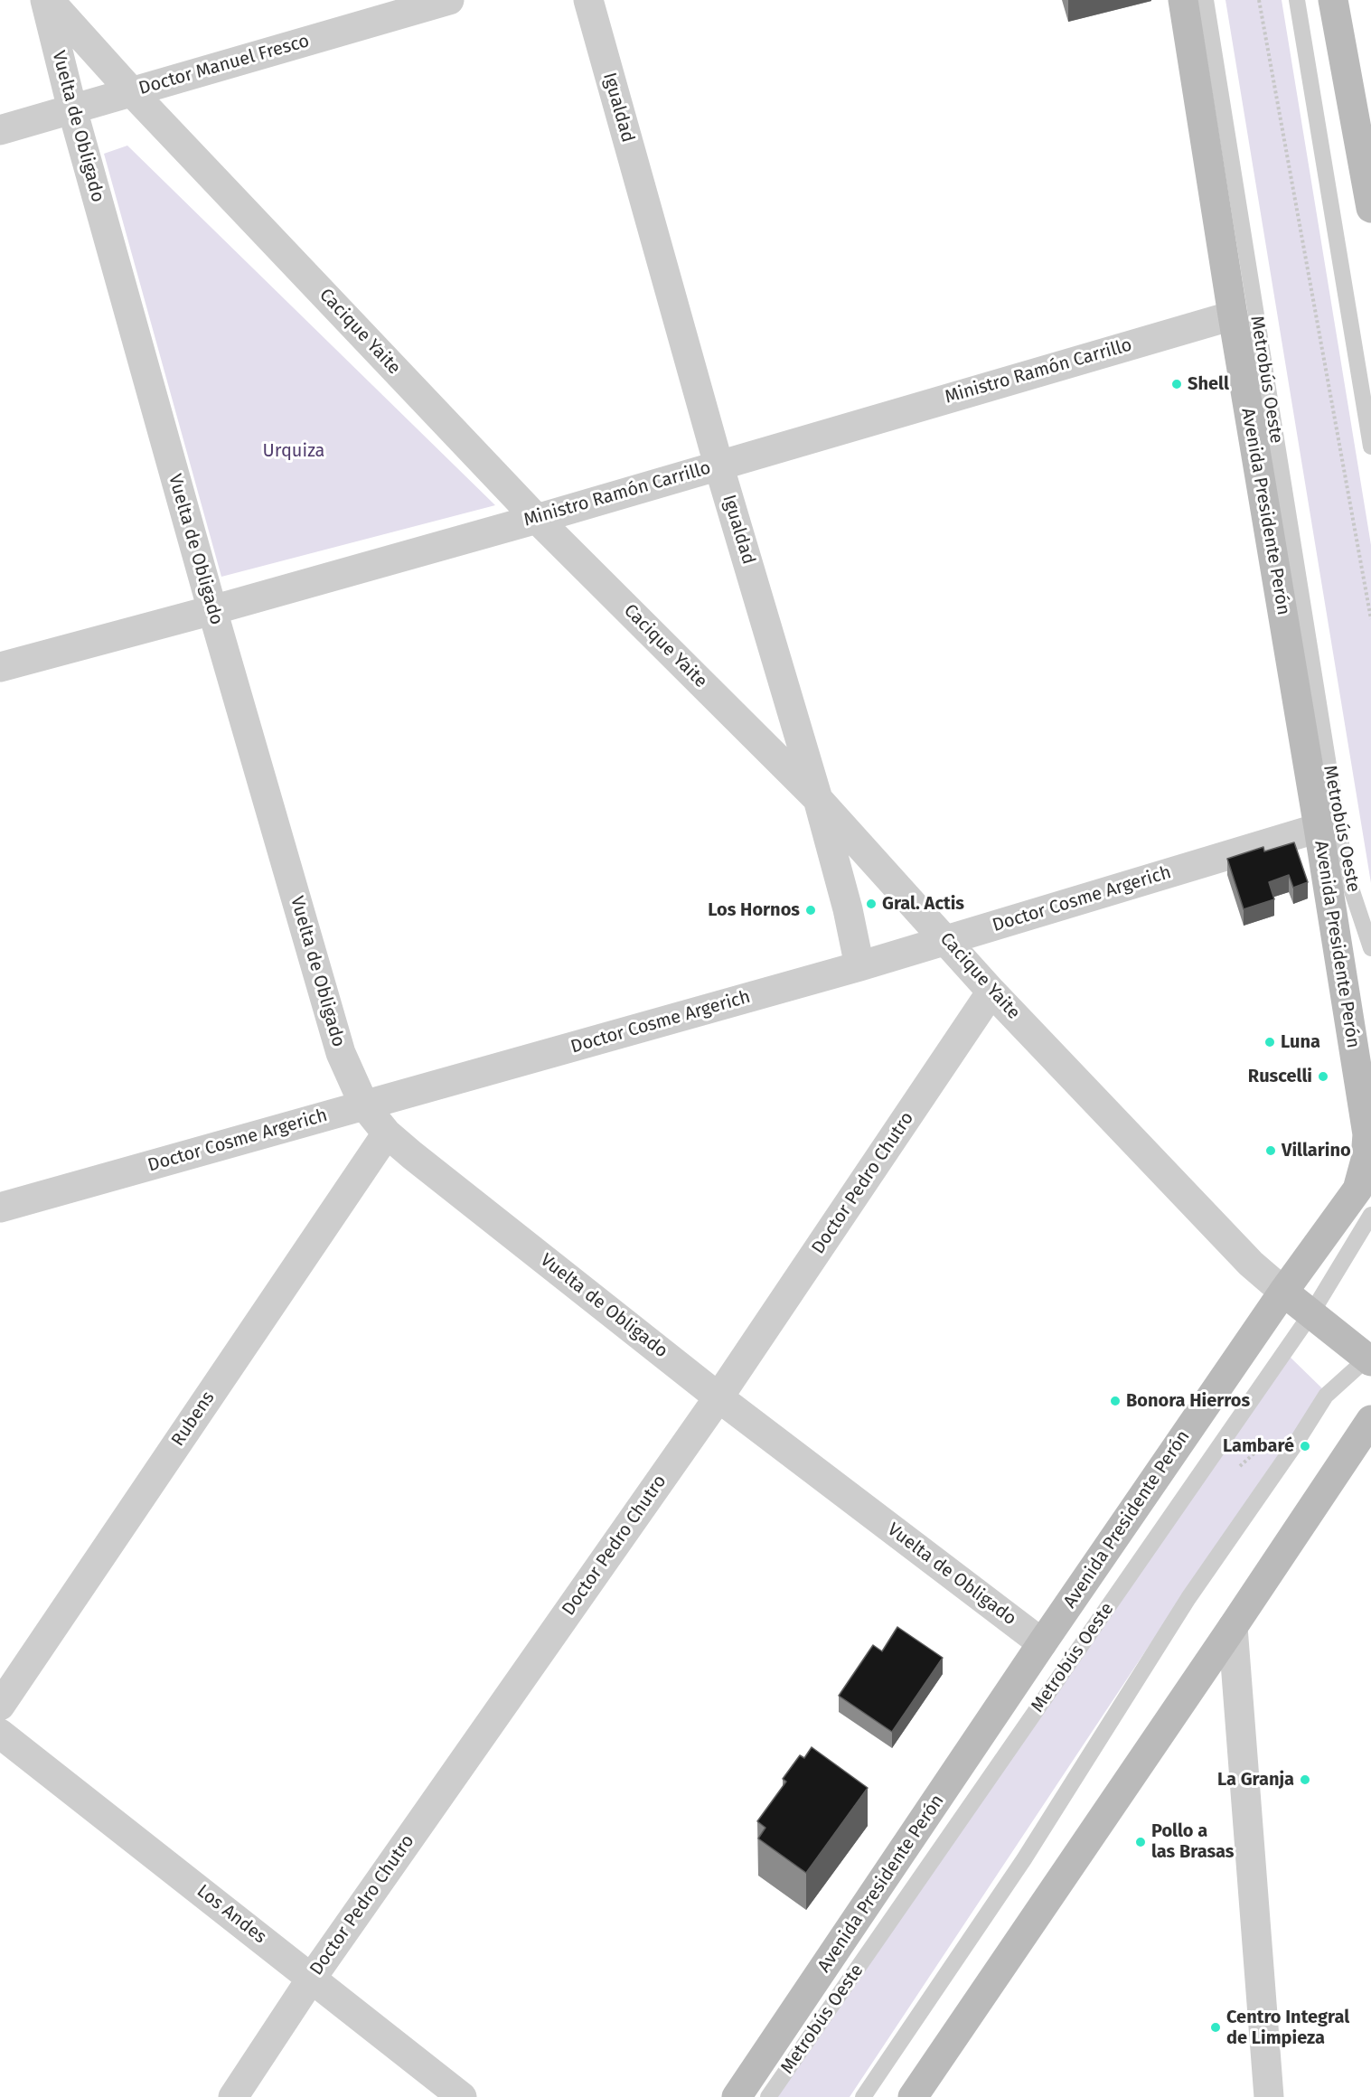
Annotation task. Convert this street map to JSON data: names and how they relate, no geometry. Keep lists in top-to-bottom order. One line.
{"streets":{"main road":["Avenida Presidente Perón"],"street":["Doctor Manuel Fresco","Igualdad","Vuelta de Obligado","Cacique Yaite","Ministro Ramón Carrillo","Doctor Cosme Argerich","Doctor Pedro Chutro","Rubens","Los Andes"],"lane":["Metrobús Oeste"]},"crossings":[["Doctor Manuel Fresco","Vuelta de Obligado"],["Doctor Manuel Fresco","Cacique Yaite"],["Igualdad","Cacique Yaite"],["Igualdad","Ministro Ramón Carrillo"],["Igualdad","Doctor Cosme Argerich"],["Vuelta de Obligado","Cacique Yaite"],["Vuelta de Obligado","Ministro Ramón Carrillo"],["Vuelta de Obligado","Avenida Presidente Perón"],["Vuelta de Obligado","Doctor Cosme Argerich"],["Vuelta de Obligado","Doctor Pedro Chutro"],["Vuelta de Obligado","Rubens"],["Cacique Yaite","Ministro Ramón Carrillo"],["Cacique Yaite","Avenida Presidente Perón"],["Cacique Yaite","Doctor Cosme Argerich"],["Cacique Yaite","Doctor Pedro Chutro"],["Ministro Ramón Carrillo","Avenida Presidente Perón"],["Metrobús Oeste","Avenida Presidente Perón"],["Avenida Presidente Perón","Doctor Cosme Argerich"],["Doctor Pedro Chutro","Los Andes"]],"parks":["Urquiza"],"places":["Shell","Gral. Actis","Los Hornos","Luna","Ruscelli","Villarino","Bonora Hierros","Lambaré","La Granja","Pollo a las Brasas","Centro Integral de Limpieza"]}
